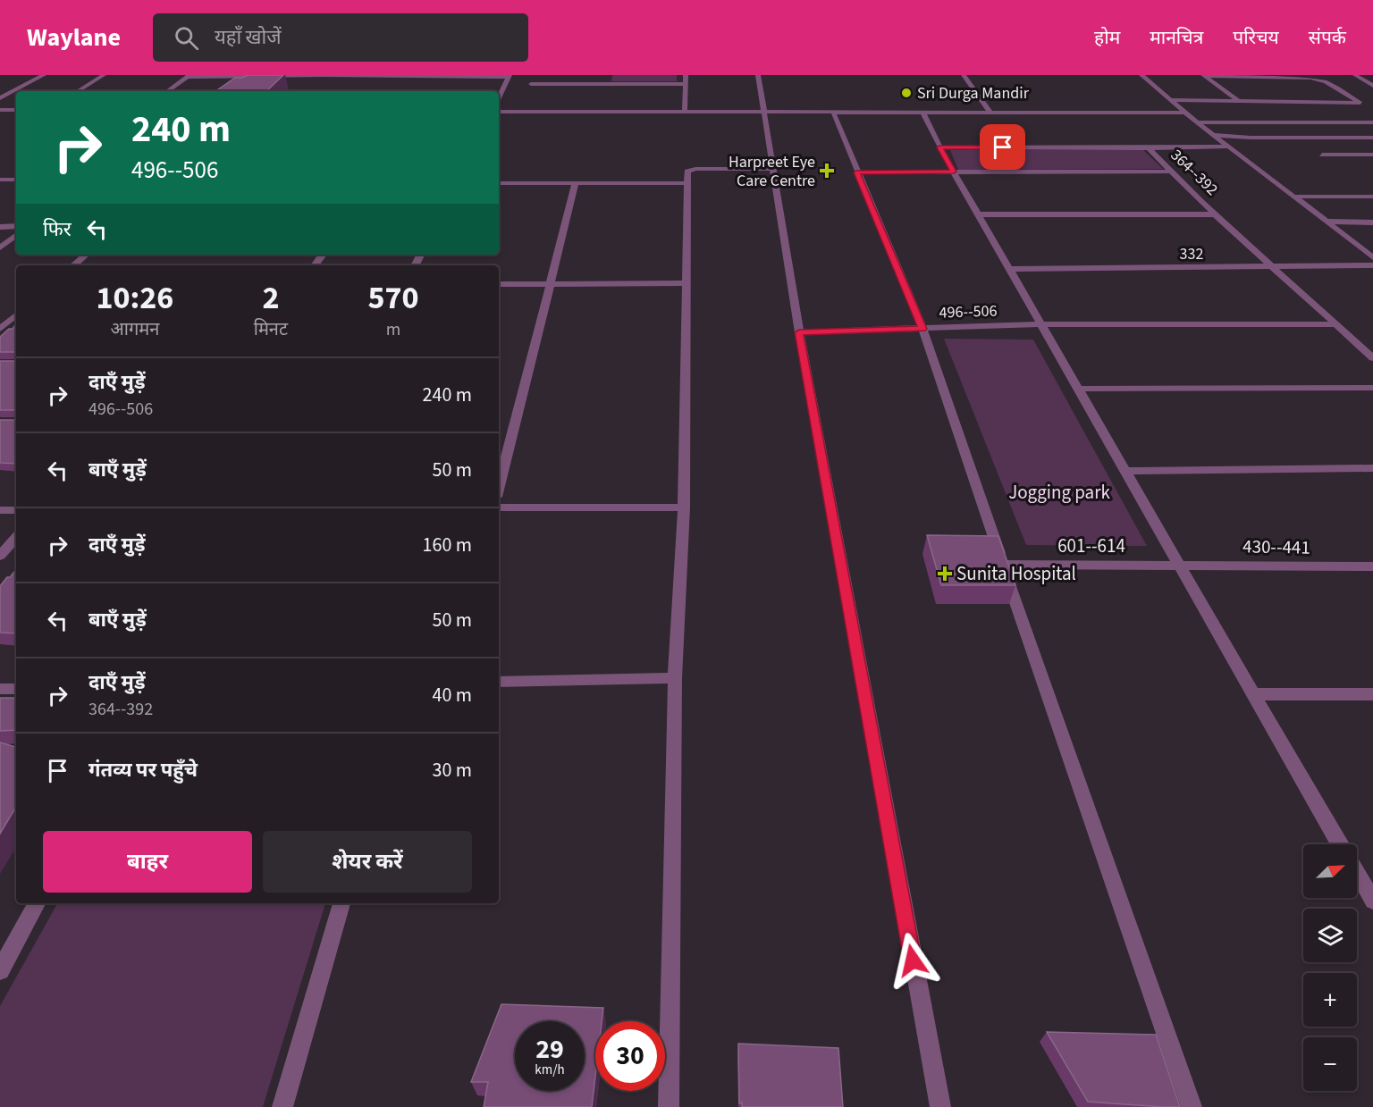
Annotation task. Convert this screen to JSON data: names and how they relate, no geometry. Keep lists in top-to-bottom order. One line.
{"streets":{"street":["364--392","332","496--506","601--614","430--441"]},"crossings":[["364--392","332"],["364--392","496--506"],["601--614","430--441"]],"parks":["Jogging park"],"places":{"other":["Sri Durga Mandir"],"health":["Harpreet Eye Care Centre","Sunita Hospital"]},"north":"top right","page":{"header":"Waylane","search":"यहाँ खोजें","nav":["होम","मानचित्र","परिचय","संपर्क"],"turn":["240 m","496--506"],"then":"फिर","eta":["10:26","आगमन","2","मिनट","570","m"],"list":[{"name":"दाएँ मुड़ें","note":"496--506","value":"240 m"},{"name":"बाएँ मुड़ें","value":"50 m"},{"name":"दाएँ मुड़ें","value":"160 m"},{"name":"बाएँ मुड़ें","value":"50 m"},{"name":"दाएँ मुड़ें","note":"364--392","value":"40 m"},{"name":"गंतव्य पर पहुँचे","value":"30 m"}],"buttons":["बाहर","शेयर करें"],"map_buttons":["+","−"],"speed":"29 km/h","limit":"30"}}
